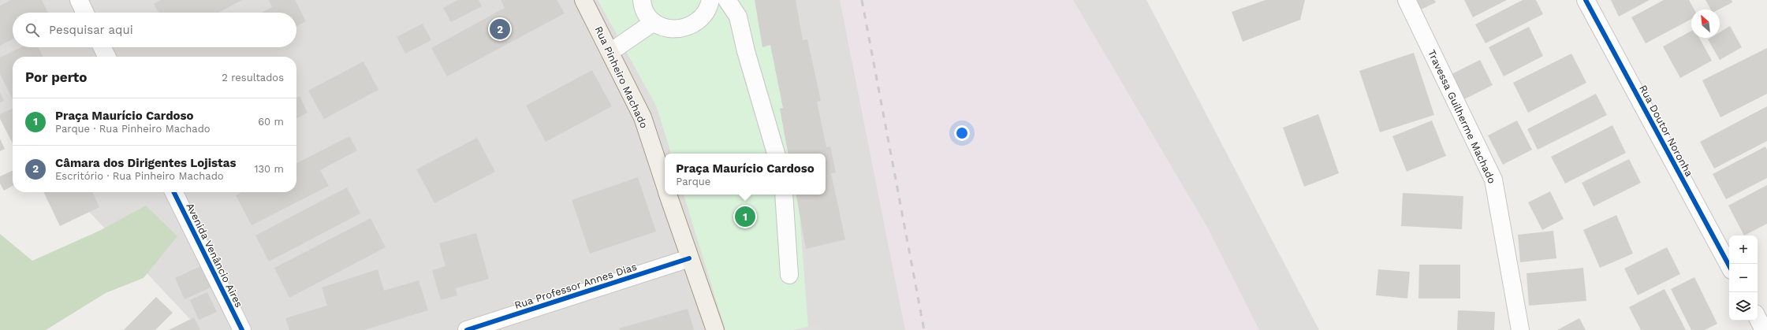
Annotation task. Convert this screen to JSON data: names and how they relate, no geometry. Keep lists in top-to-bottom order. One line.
{"streets":{"main road":["Rua Pinheiro Machado"],"street":["Travessa Guilherme Machado","Rua Doutor Noronha","Avenida Venâncio Aires","Rua Professor Annes Dias"]},"crossings":[["Rua Pinheiro Machado","Rua Professor Annes Dias"]],"north":"top left","page":{"search":"Pesquisar aqui","pins":["2","1"],"heading":["Por perto","2 resultados"],"list":[{"mark":"1","name":"Praça Maurício Cardoso","note":"Parque · Rua Pinheiro Machado","value":"60 m"},{"mark":"2","name":"Câmara dos Dirigentes Lojistas","note":"Escritório · Rua Pinheiro Machado","value":"130 m"}],"popup":["Praça Maurício Cardoso","Parque"],"map_buttons":["+","−"]}}
